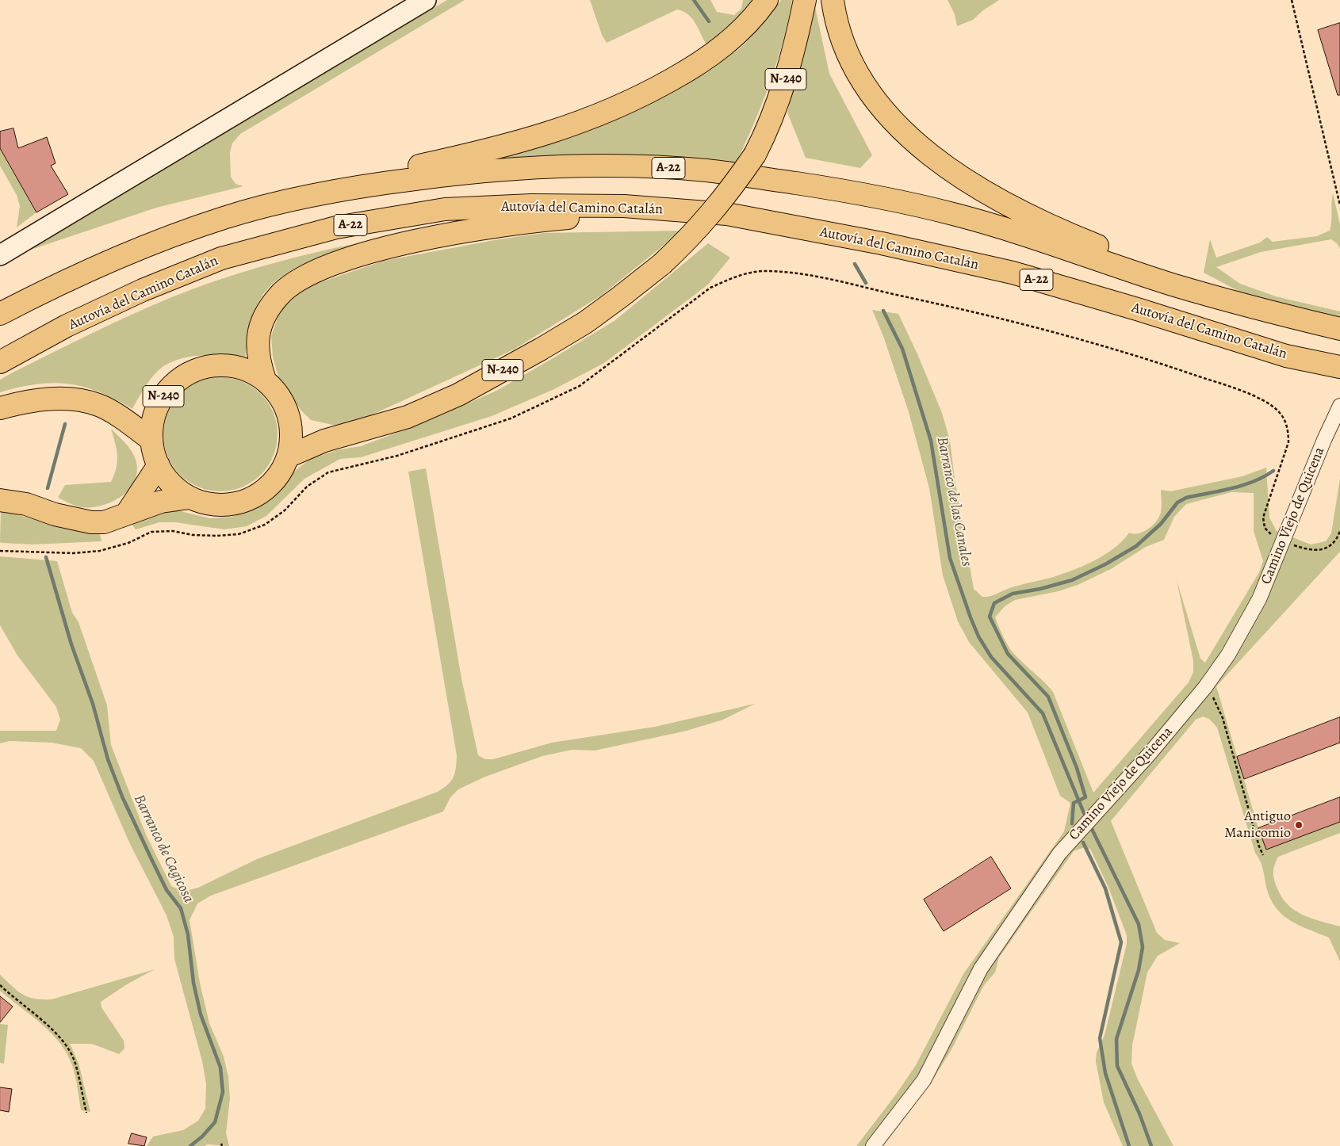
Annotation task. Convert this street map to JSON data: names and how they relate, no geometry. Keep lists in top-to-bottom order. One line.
{"streets":{"highway":["N-240","A-22","Autovía del Camino Catalán"],"street":["Camino Viejo de Quicena"]},"water":["Barranco de las Canales","Barranco de Cagicosa"],"places":["Antiguo Manicomio"]}
